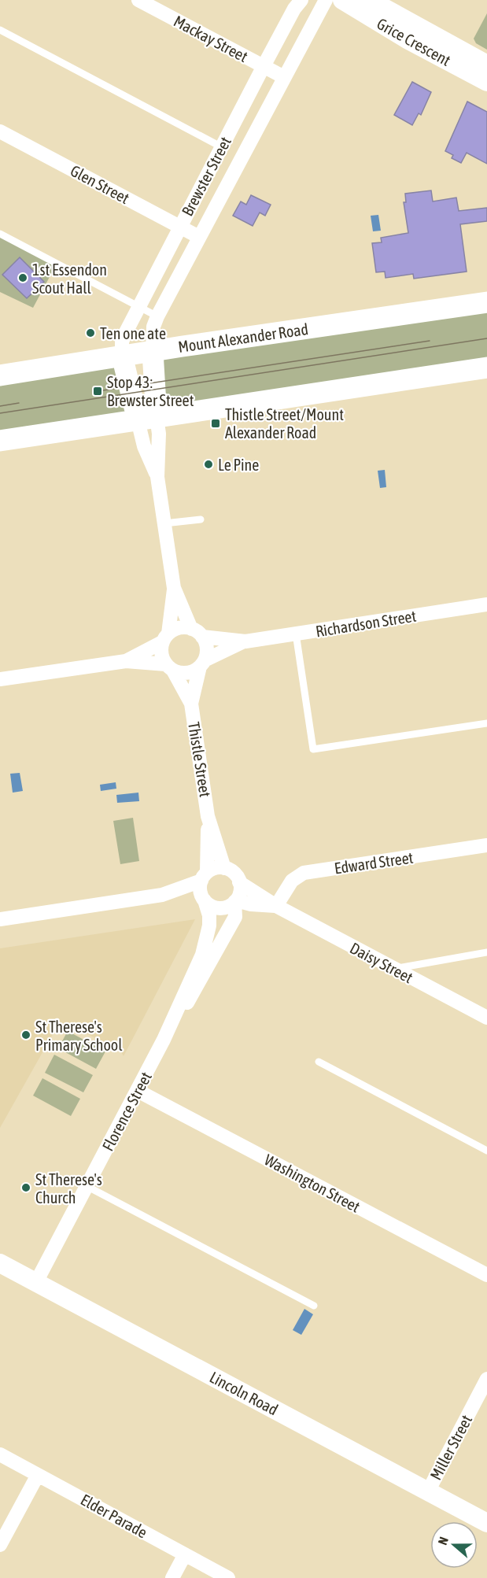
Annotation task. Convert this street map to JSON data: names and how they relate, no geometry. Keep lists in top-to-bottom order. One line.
{"streets":{"main road":["Grice Crescent","Mount Alexander Road","Lincoln Road"],"street":["Mackay Street","Brewster Street","Glen Street","Richardson Street","Thistle Street","Edward Street","Daisy Street","Florence Street","Washington Street","Miller Street","Elder Parade"]},"crossings":[["Mackay Street","Brewster Street"],["Brewster Street","Glen Street"],["Brewster Street","Mount Alexander Road"],["Richardson Street","Thistle Street"],["Thistle Street","Daisy Street"],["Thistle Street","Florence Street"],["Edward Street","Daisy Street"],["Daisy Street","Florence Street"],["Florence Street","Washington Street"],["Florence Street","Lincoln Road"],["Lincoln Road","Miller Street"]],"places":{"other":["1st Essendon Scout Hall","Ten one ate","Le Pine","St Therese's Primary School","St Therese's Church"],"transit":["Stop 43: Brewster Street","Thistle Street/Mount Alexander Road"]},"north":"left"}
